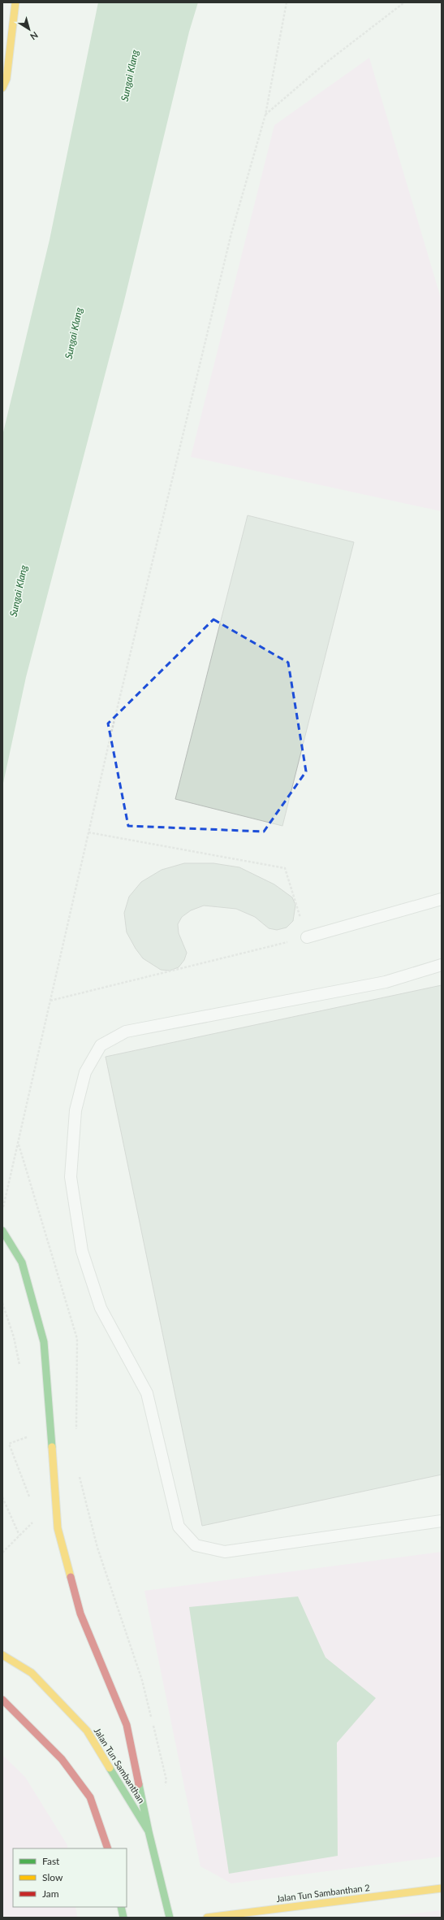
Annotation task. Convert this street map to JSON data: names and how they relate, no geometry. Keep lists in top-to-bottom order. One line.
{"streets":{"main road":["Jalan Tun Sambanthan","Jalan Tun Sambanthan 2"]},"water":["Sungai Klang"],"legend":["Fast","Slow","Jam"],"north":"bottom right"}
